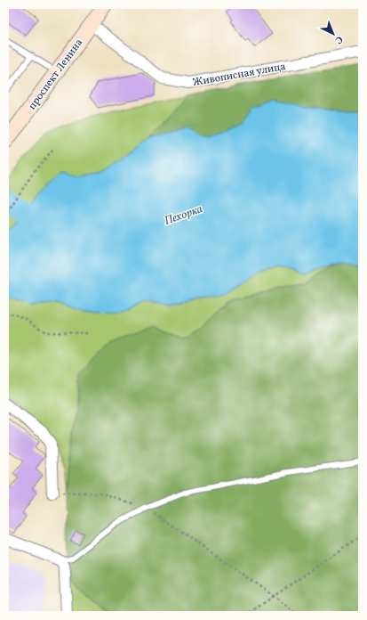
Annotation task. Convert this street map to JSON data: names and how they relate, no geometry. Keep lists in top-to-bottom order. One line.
{"streets":{"main road":["проспект Ленина"],"street":["Живописная улица"]},"crossings":[["проспект Ленина","Живописная улица"]],"water":["Пехорка"],"north":"bottom right"}
